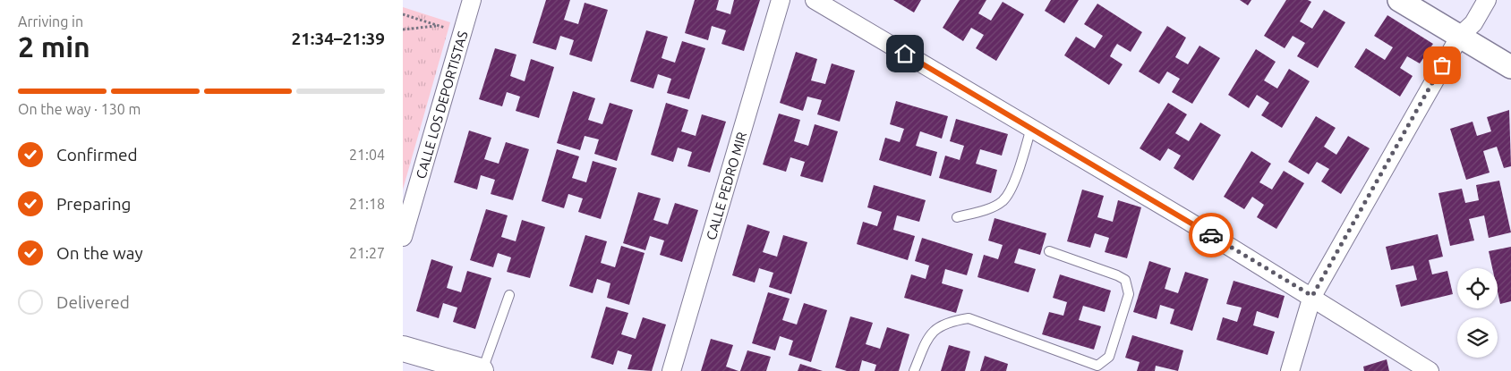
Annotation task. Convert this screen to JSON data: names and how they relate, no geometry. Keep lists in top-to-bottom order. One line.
{"streets":{"street":["CALLE LOS DEPORTISTAS","CALLE PEDRO MIR"]},"page":{"heading":["2 min","Arriving in","21:34–21:39"],"bar":"On the way · 130 m","list":[["Confirmed","21:04"],["Preparing","21:18"],["On the way","21:27"],"Delivered"]}}
